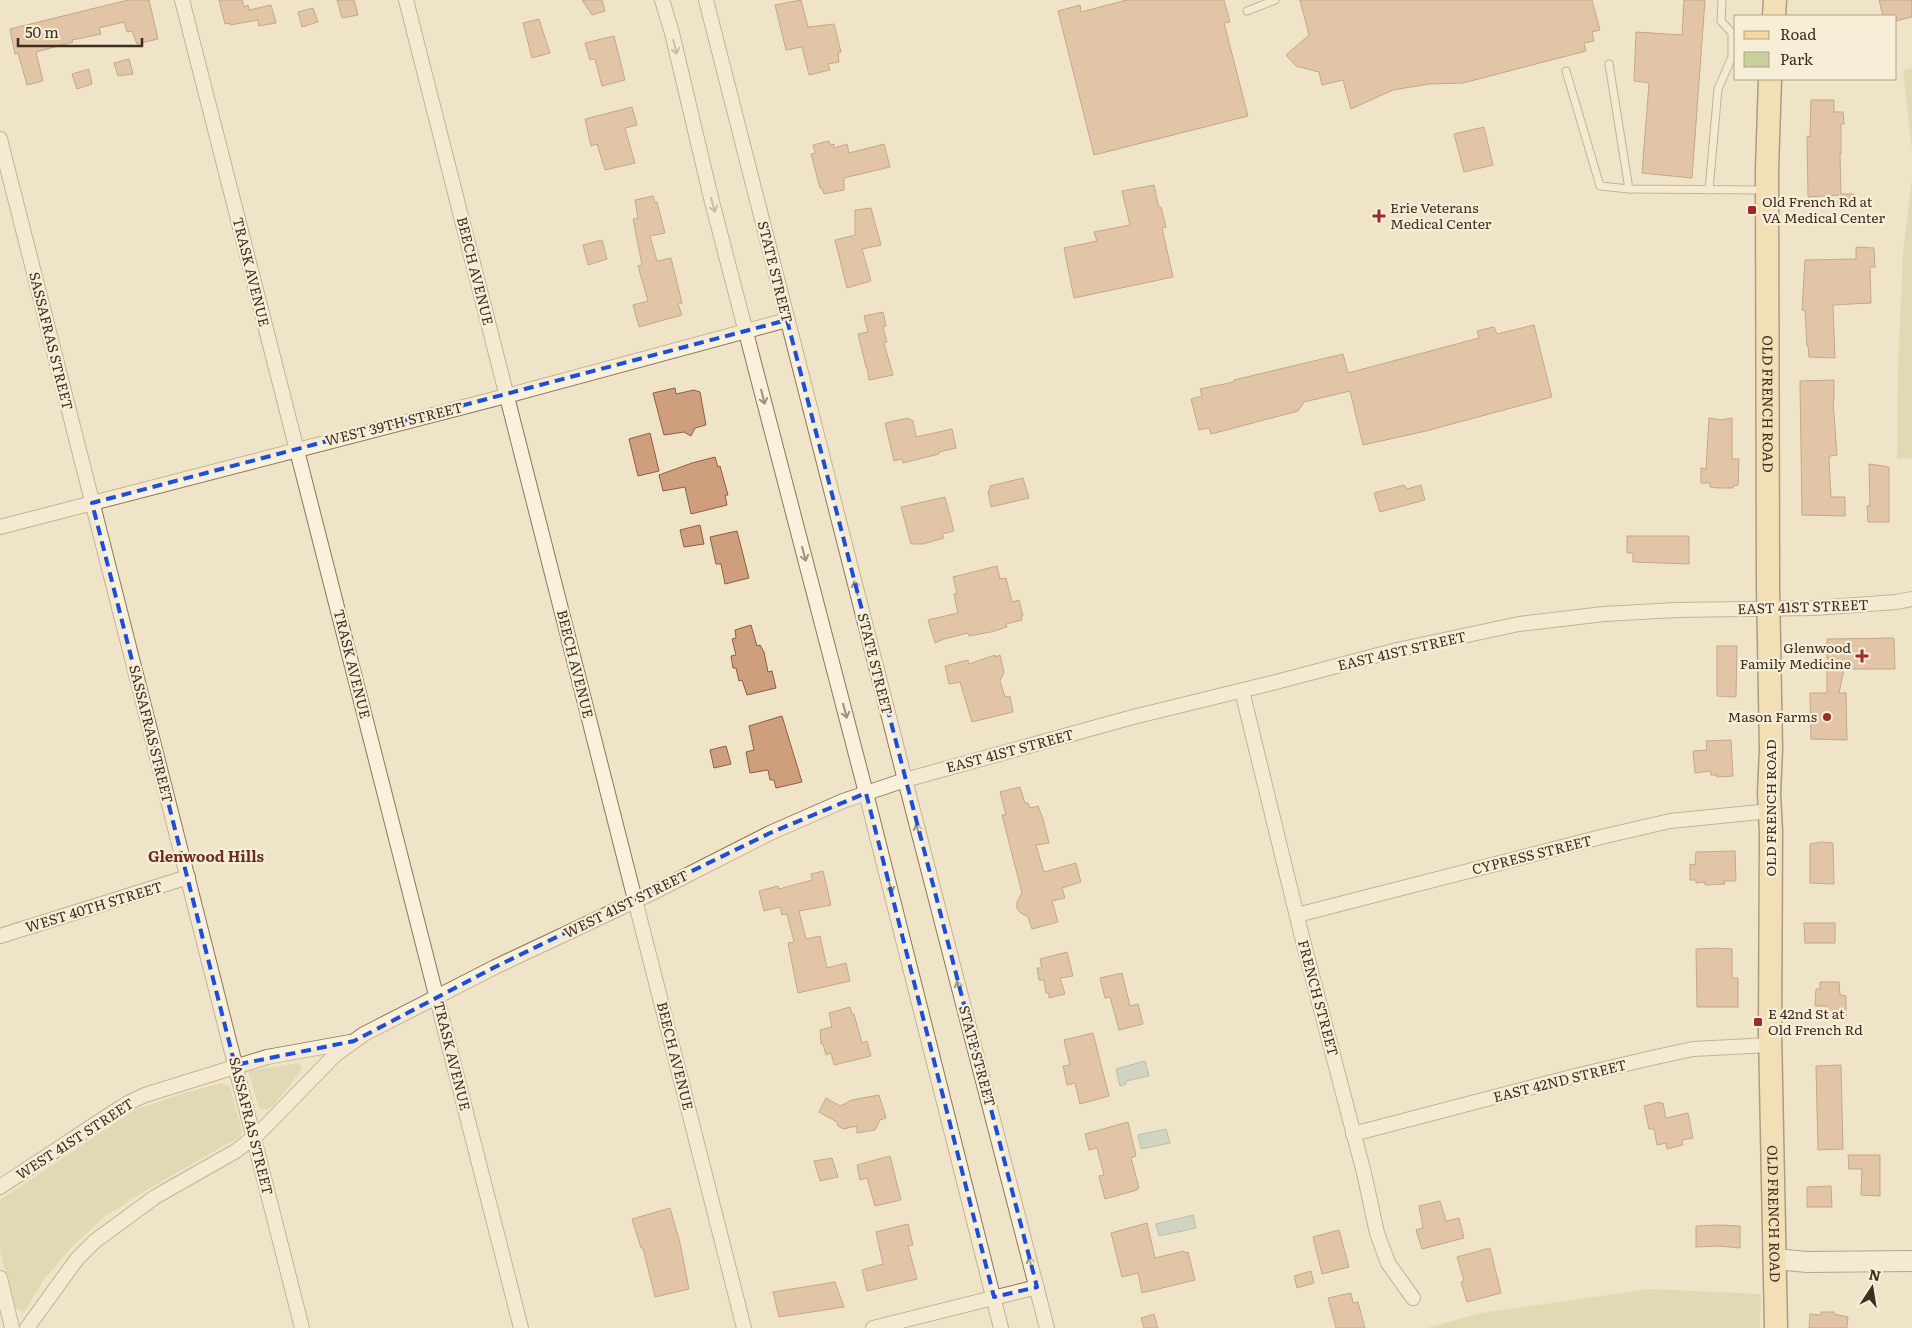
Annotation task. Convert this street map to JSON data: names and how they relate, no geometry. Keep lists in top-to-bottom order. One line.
{"streets":{"main road":["OLD FRENCH ROAD"],"street":["BEECH AVENUE","TRASK AVENUE","STATE STREET","SASSAFRAS STREET","WEST 39TH STREET","EAST 41ST STREET","CYPRESS STREET","WEST 41ST STREET","WEST 40TH STREET","FRENCH STREET","EAST 42ND STREET"]},"crossings":[["BEECH AVENUE","WEST 39TH STREET"],["BEECH AVENUE","WEST 41ST STREET"],["TRASK AVENUE","WEST 39TH STREET"],["TRASK AVENUE","WEST 41ST STREET"],["STATE STREET","WEST 39TH STREET"],["STATE STREET","EAST 41ST STREET"],["STATE STREET","WEST 41ST STREET"],["SASSAFRAS STREET","WEST 39TH STREET"],["SASSAFRAS STREET","WEST 41ST STREET"],["SASSAFRAS STREET","WEST 40TH STREET"],["OLD FRENCH ROAD","EAST 41ST STREET"],["OLD FRENCH ROAD","CYPRESS STREET"],["OLD FRENCH ROAD","EAST 42ND STREET"],["EAST 41ST STREET","WEST 41ST STREET"],["EAST 41ST STREET","FRENCH STREET"],["CYPRESS STREET","FRENCH STREET"],["FRENCH STREET","EAST 42ND STREET"]],"districts":["Glenwood Hills"],"places":{"transit":["Old French Rd at VA Medical Center","E 42nd St at Old French Rd"],"health":["Erie Veterans Medical Center","Glenwood Family Medicine"],"other":["Mason Farms"]},"legend":["Road","Park"],"scale_bar":"50 m","north":"top"}
